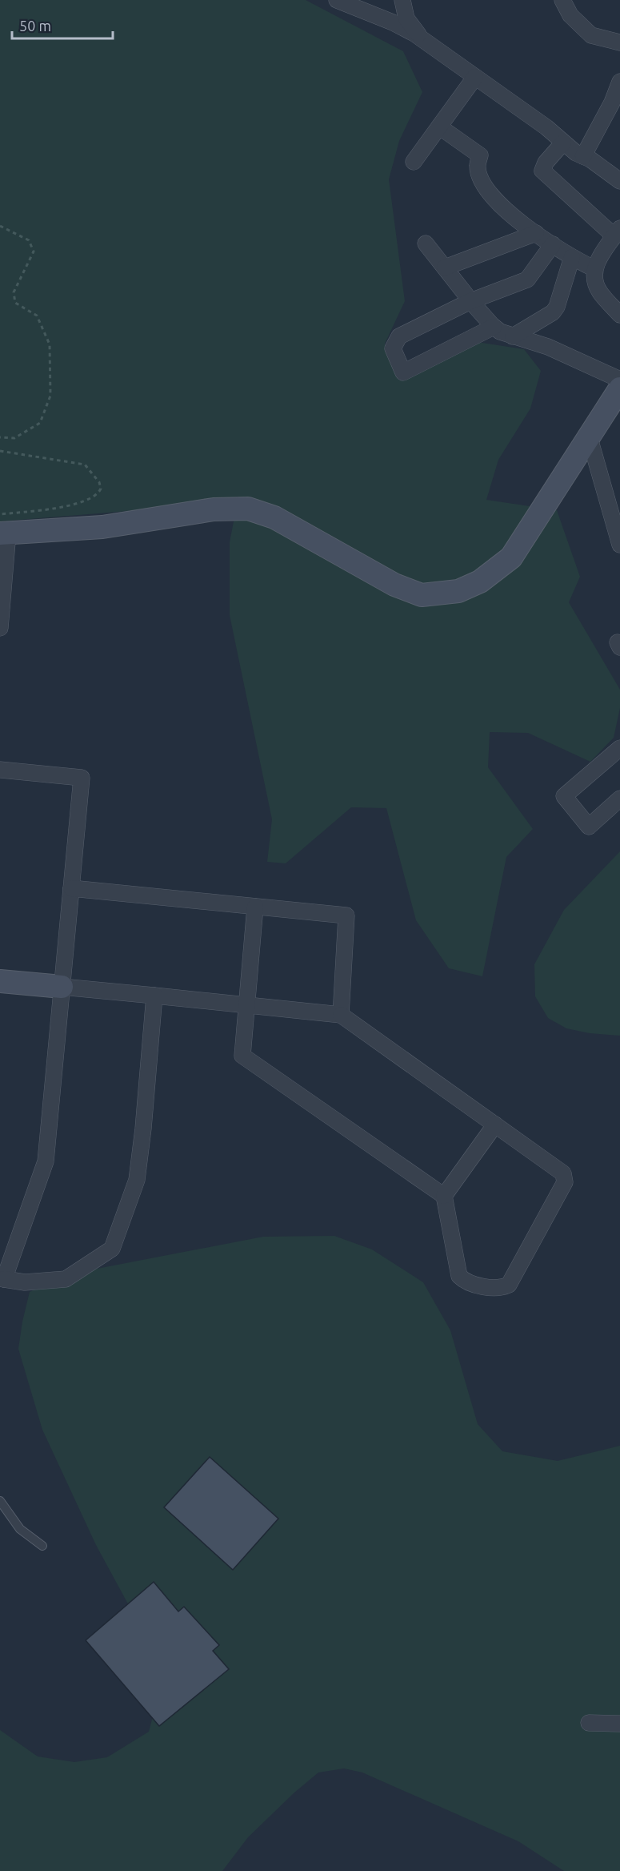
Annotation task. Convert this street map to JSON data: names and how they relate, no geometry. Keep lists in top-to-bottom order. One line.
{"scale_bar":"50 m"}
